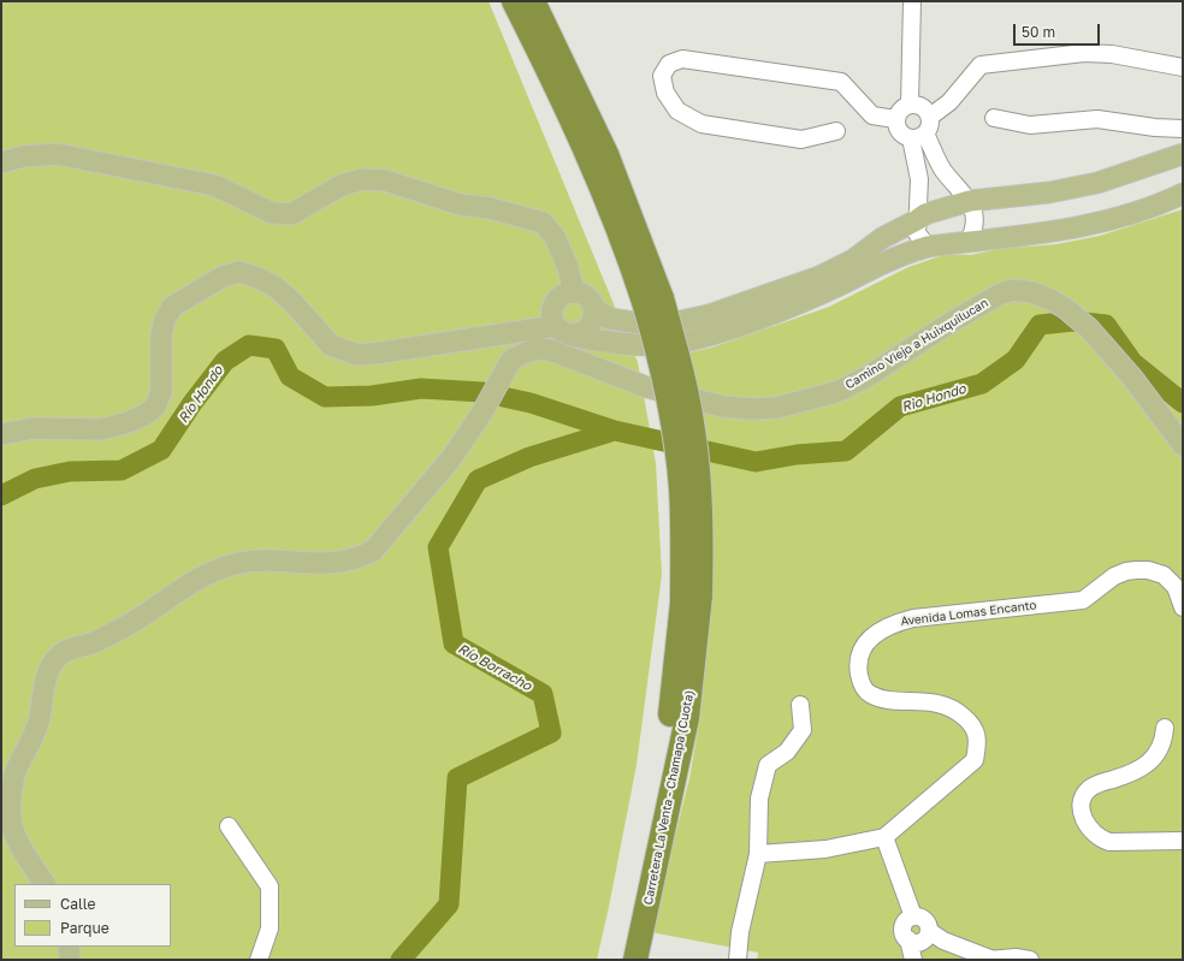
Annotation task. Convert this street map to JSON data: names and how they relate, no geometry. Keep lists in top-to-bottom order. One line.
{"streets":{"highway":["Carretera La Venta - Chamapa (Cuota)"],"main road":["Camino Viejo a Huixquilucan"],"street":["Avenida Lomas Encanto"]},"water":["Río Hondo","Rio Hondo","Río Borracho"],"legend":["Calle","Parque"],"scale_bar":"50 m"}
